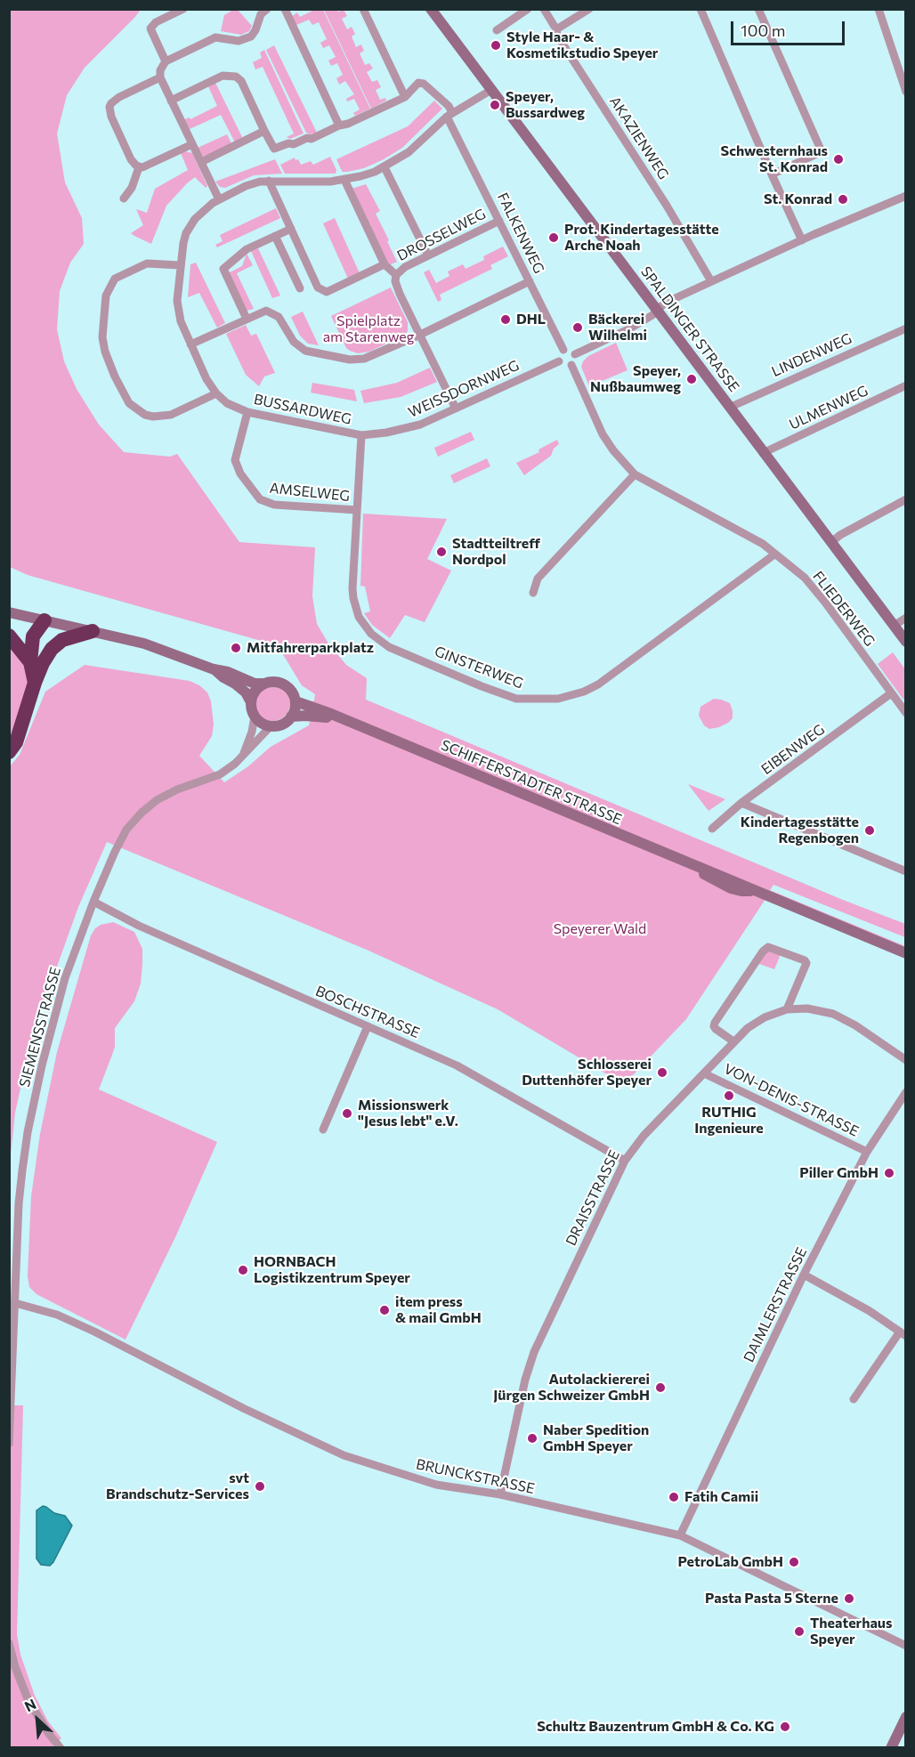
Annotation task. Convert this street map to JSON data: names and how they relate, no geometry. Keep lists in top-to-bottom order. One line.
{"streets":{"main road":["SPALDINGER STRASSE","SCHIFFERSTADTER STRASSE"],"street":["AKAZIENWEG","FALKENWEG","DROSSELWEG","LINDENWEG","WEISSDORNWEG","ULMENWEG","BUSSARDWEG","AMSELWEG","FLIEDERWEG","GINSTERWEG","EIBENWEG","BOSCHSTRASSE","SIEMENSSTRASSE","VON-DENIS-STRASSE","DRAISSTRASSE","DAIMLERSTRASSE","BRUNCKSTRASSE"]},"crossings":[["FALKENWEG","DROSSELWEG"],["FALKENWEG","WEISSDORNWEG"],["FALKENWEG","BUSSARDWEG"],["FALKENWEG","FLIEDERWEG"],["DROSSELWEG","WEISSDORNWEG"],["DROSSELWEG","BUSSARDWEG"],["SPALDINGER STRASSE","LINDENWEG"],["SPALDINGER STRASSE","ULMENWEG"],["SPALDINGER STRASSE","BUSSARDWEG"],["WEISSDORNWEG","BUSSARDWEG"],["WEISSDORNWEG","FLIEDERWEG"],["WEISSDORNWEG","GINSTERWEG"],["BUSSARDWEG","AMSELWEG"],["BUSSARDWEG","GINSTERWEG"],["AMSELWEG","GINSTERWEG"],["FLIEDERWEG","GINSTERWEG"],["FLIEDERWEG","EIBENWEG"],["SCHIFFERSTADTER STRASSE","SIEMENSSTRASSE"],["BOSCHSTRASSE","SIEMENSSTRASSE"],["BOSCHSTRASSE","DRAISSTRASSE"],["SIEMENSSTRASSE","BRUNCKSTRASSE"],["VON-DENIS-STRASSE","DRAISSTRASSE"],["VON-DENIS-STRASSE","DAIMLERSTRASSE"],["DRAISSTRASSE","BRUNCKSTRASSE"],["DAIMLERSTRASSE","BRUNCKSTRASSE"]],"parks":["Spielplatz am Starenweg","Speyerer Wald"],"places":["Style Haar- & Kosmetikstudio Speyer","Speyer, Bussardweg","Schwesternhaus St. Konrad","St. Konrad","Prot. Kindertagesstätte Arche Noah","DHL","Bäckerei Wilhelmi","Speyer, Nußbaumweg","Stadtteiltreff Nordpol","Mitfahrerparkplatz","Kindertagesstätte Regenbogen","Schlosserei Duttenhöfer Speyer","RUTHIG Ingenieure","Missionswerk \"Jesus lebt\" e.V.","Piller GmbH","HORNBACH Logistikzentrum Speyer","item press & mail GmbH","Autolackiererei Jürgen Schweizer GmbH","Naber Spedition GmbH Speyer","svt Brandschutz-Services","Fatih Camii","PetroLab GmbH","Pasta Pasta 5 Sterne","Theaterhaus Speyer","Schultz Bauzentrum GmbH & Co. KG"],"scale_bar":"100 m","north":"top left"}
